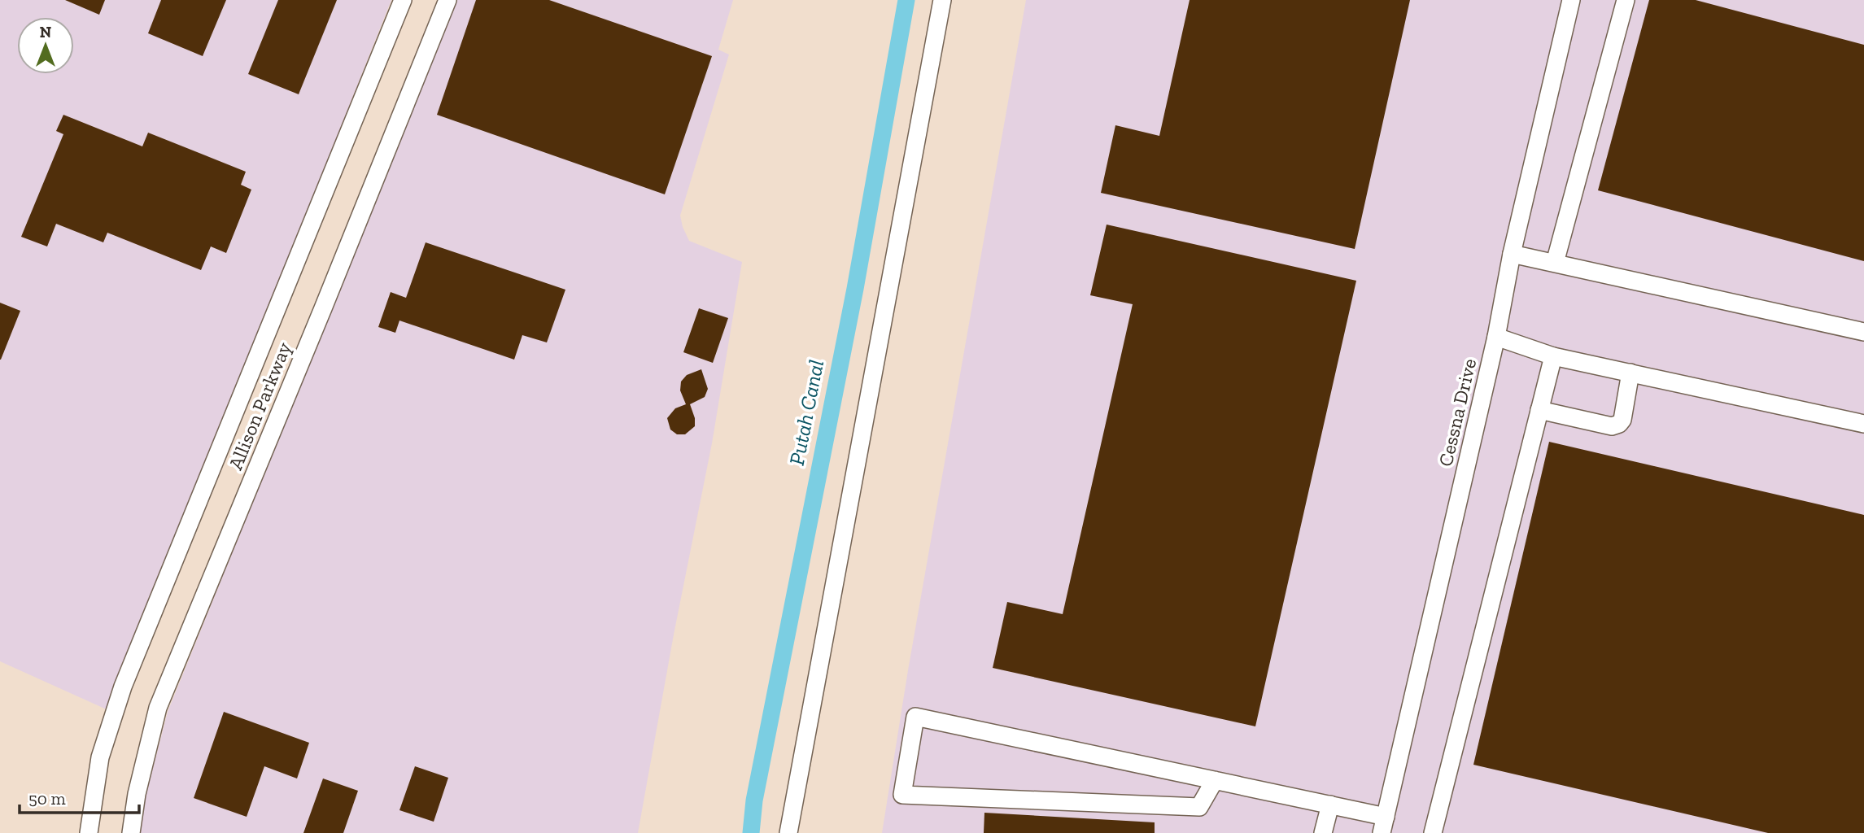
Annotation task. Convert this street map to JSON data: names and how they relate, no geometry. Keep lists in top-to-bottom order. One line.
{"streets":{"street":["Allison Parkway","Cessna Drive"]},"water":["Putah Canal"],"scale_bar":"50 m","north":"top"}
